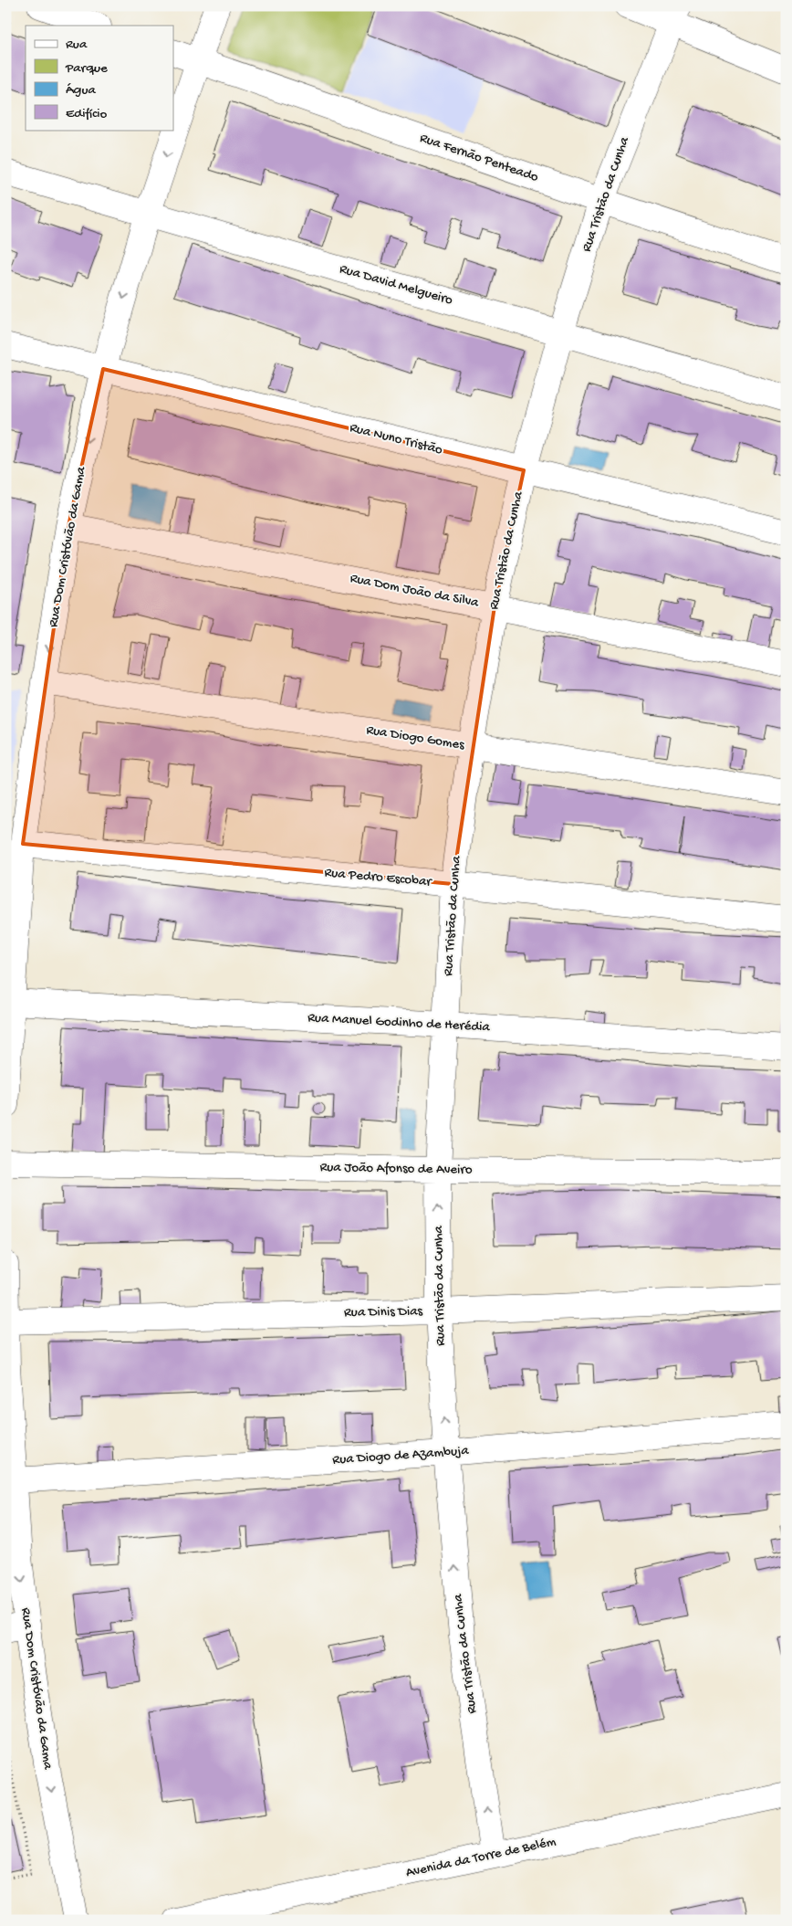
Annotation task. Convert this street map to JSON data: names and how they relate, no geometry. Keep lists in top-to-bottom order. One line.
{"streets":{"street":["Rua Fernão Penteado","Rua Tristão da Cunha","Rua David Melgueiro","Rua Nuno Tristão","Rua Dom Cristóvão da Gama","Rua Dom João da Silva","Rua Diogo Gomes","Rua Pedro Escobar","Rua Manuel Godinho de Herédia","Rua João Afonso de Aveiro","Rua Dinis Dias","Rua Diogo de Azambuja","Avenida da Torre de Belém"]},"crossings":[["Rua Fernão Penteado","Rua Tristão da Cunha"],["Rua Fernão Penteado","Rua Dom Cristóvão da Gama"],["Rua Tristão da Cunha","Rua David Melgueiro"],["Rua Tristão da Cunha","Rua Nuno Tristão"],["Rua Tristão da Cunha","Rua Dom João da Silva"],["Rua Tristão da Cunha","Rua Diogo Gomes"],["Rua Tristão da Cunha","Rua Pedro Escobar"],["Rua Tristão da Cunha","Rua Manuel Godinho de Herédia"],["Rua Tristão da Cunha","Rua João Afonso de Aveiro"],["Rua Tristão da Cunha","Rua Dinis Dias"],["Rua Tristão da Cunha","Rua Diogo de Azambuja"],["Rua Tristão da Cunha","Avenida da Torre de Belém"],["Rua David Melgueiro","Rua Dom Cristóvão da Gama"],["Rua Nuno Tristão","Rua Dom Cristóvão da Gama"],["Rua Dom Cristóvão da Gama","Rua Dom João da Silva"],["Rua Dom Cristóvão da Gama","Rua Diogo Gomes"],["Rua Dom Cristóvão da Gama","Rua Pedro Escobar"],["Rua Dom Cristóvão da Gama","Rua Manuel Godinho de Herédia"],["Rua Dom Cristóvão da Gama","Rua Dinis Dias"],["Rua Dom Cristóvão da Gama","Rua Diogo de Azambuja"]],"one_way":["Rua Tristão da Cunha","Rua Dom Cristóvão da Gama"],"legend":["Rua","Parque","Água","Edifício"]}
